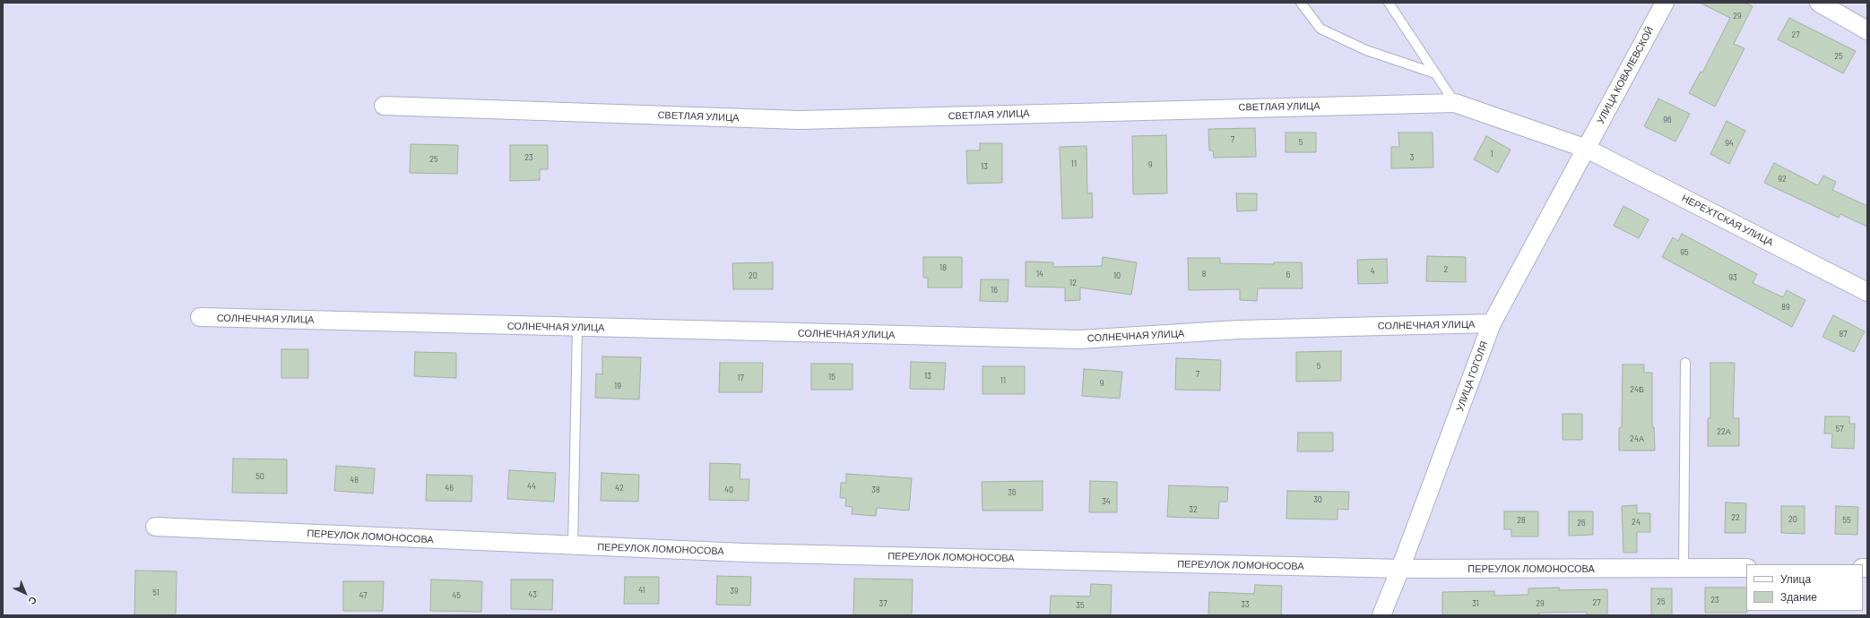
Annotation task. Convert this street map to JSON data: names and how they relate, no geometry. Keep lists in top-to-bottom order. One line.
{"streets":{"street":["УЛИЦА КОВАЛЕВСКОЙ","СВЕТЛАЯ УЛИЦА","НЕРЕХТСКАЯ УЛИЦА","СОЛНЕЧНАЯ УЛИЦА","УЛИЦА ГОГОЛЯ","ПЕРЕУЛОК ЛОМОНОСОВА"]},"crossings":[["УЛИЦА КОВАЛЕВСКОЙ","СВЕТЛАЯ УЛИЦА"],["УЛИЦА КОВАЛЕВСКОЙ","НЕРЕХТСКАЯ УЛИЦА"],["УЛИЦА КОВАЛЕВСКОЙ","УЛИЦА ГОГОЛЯ"],["СВЕТЛАЯ УЛИЦА","НЕРЕХТСКАЯ УЛИЦА"],["СВЕТЛАЯ УЛИЦА","УЛИЦА ГОГОЛЯ"],["НЕРЕХТСКАЯ УЛИЦА","УЛИЦА ГОГОЛЯ"],["СОЛНЕЧНАЯ УЛИЦА","УЛИЦА ГОГОЛЯ"],["УЛИЦА ГОГОЛЯ","ПЕРЕУЛОК ЛОМОНОСОВА"]],"house_numbers":["29","27","25","96","7","5","94","1","23","3","25","11","9","13","92","95","18","2","4","14","8","6","20","10","93","12","16","89","87","5","7","13","15","17","11","9","19","24Б","57","22А","24А","50","48","44","46","42","40","38","36","30","34","32","22","20","28","55","24","26","41","39","51","43","47","45","23","25","27","37","31","29","33","35"],"legend":["Улица","Здание"],"north":"bottom right"}
